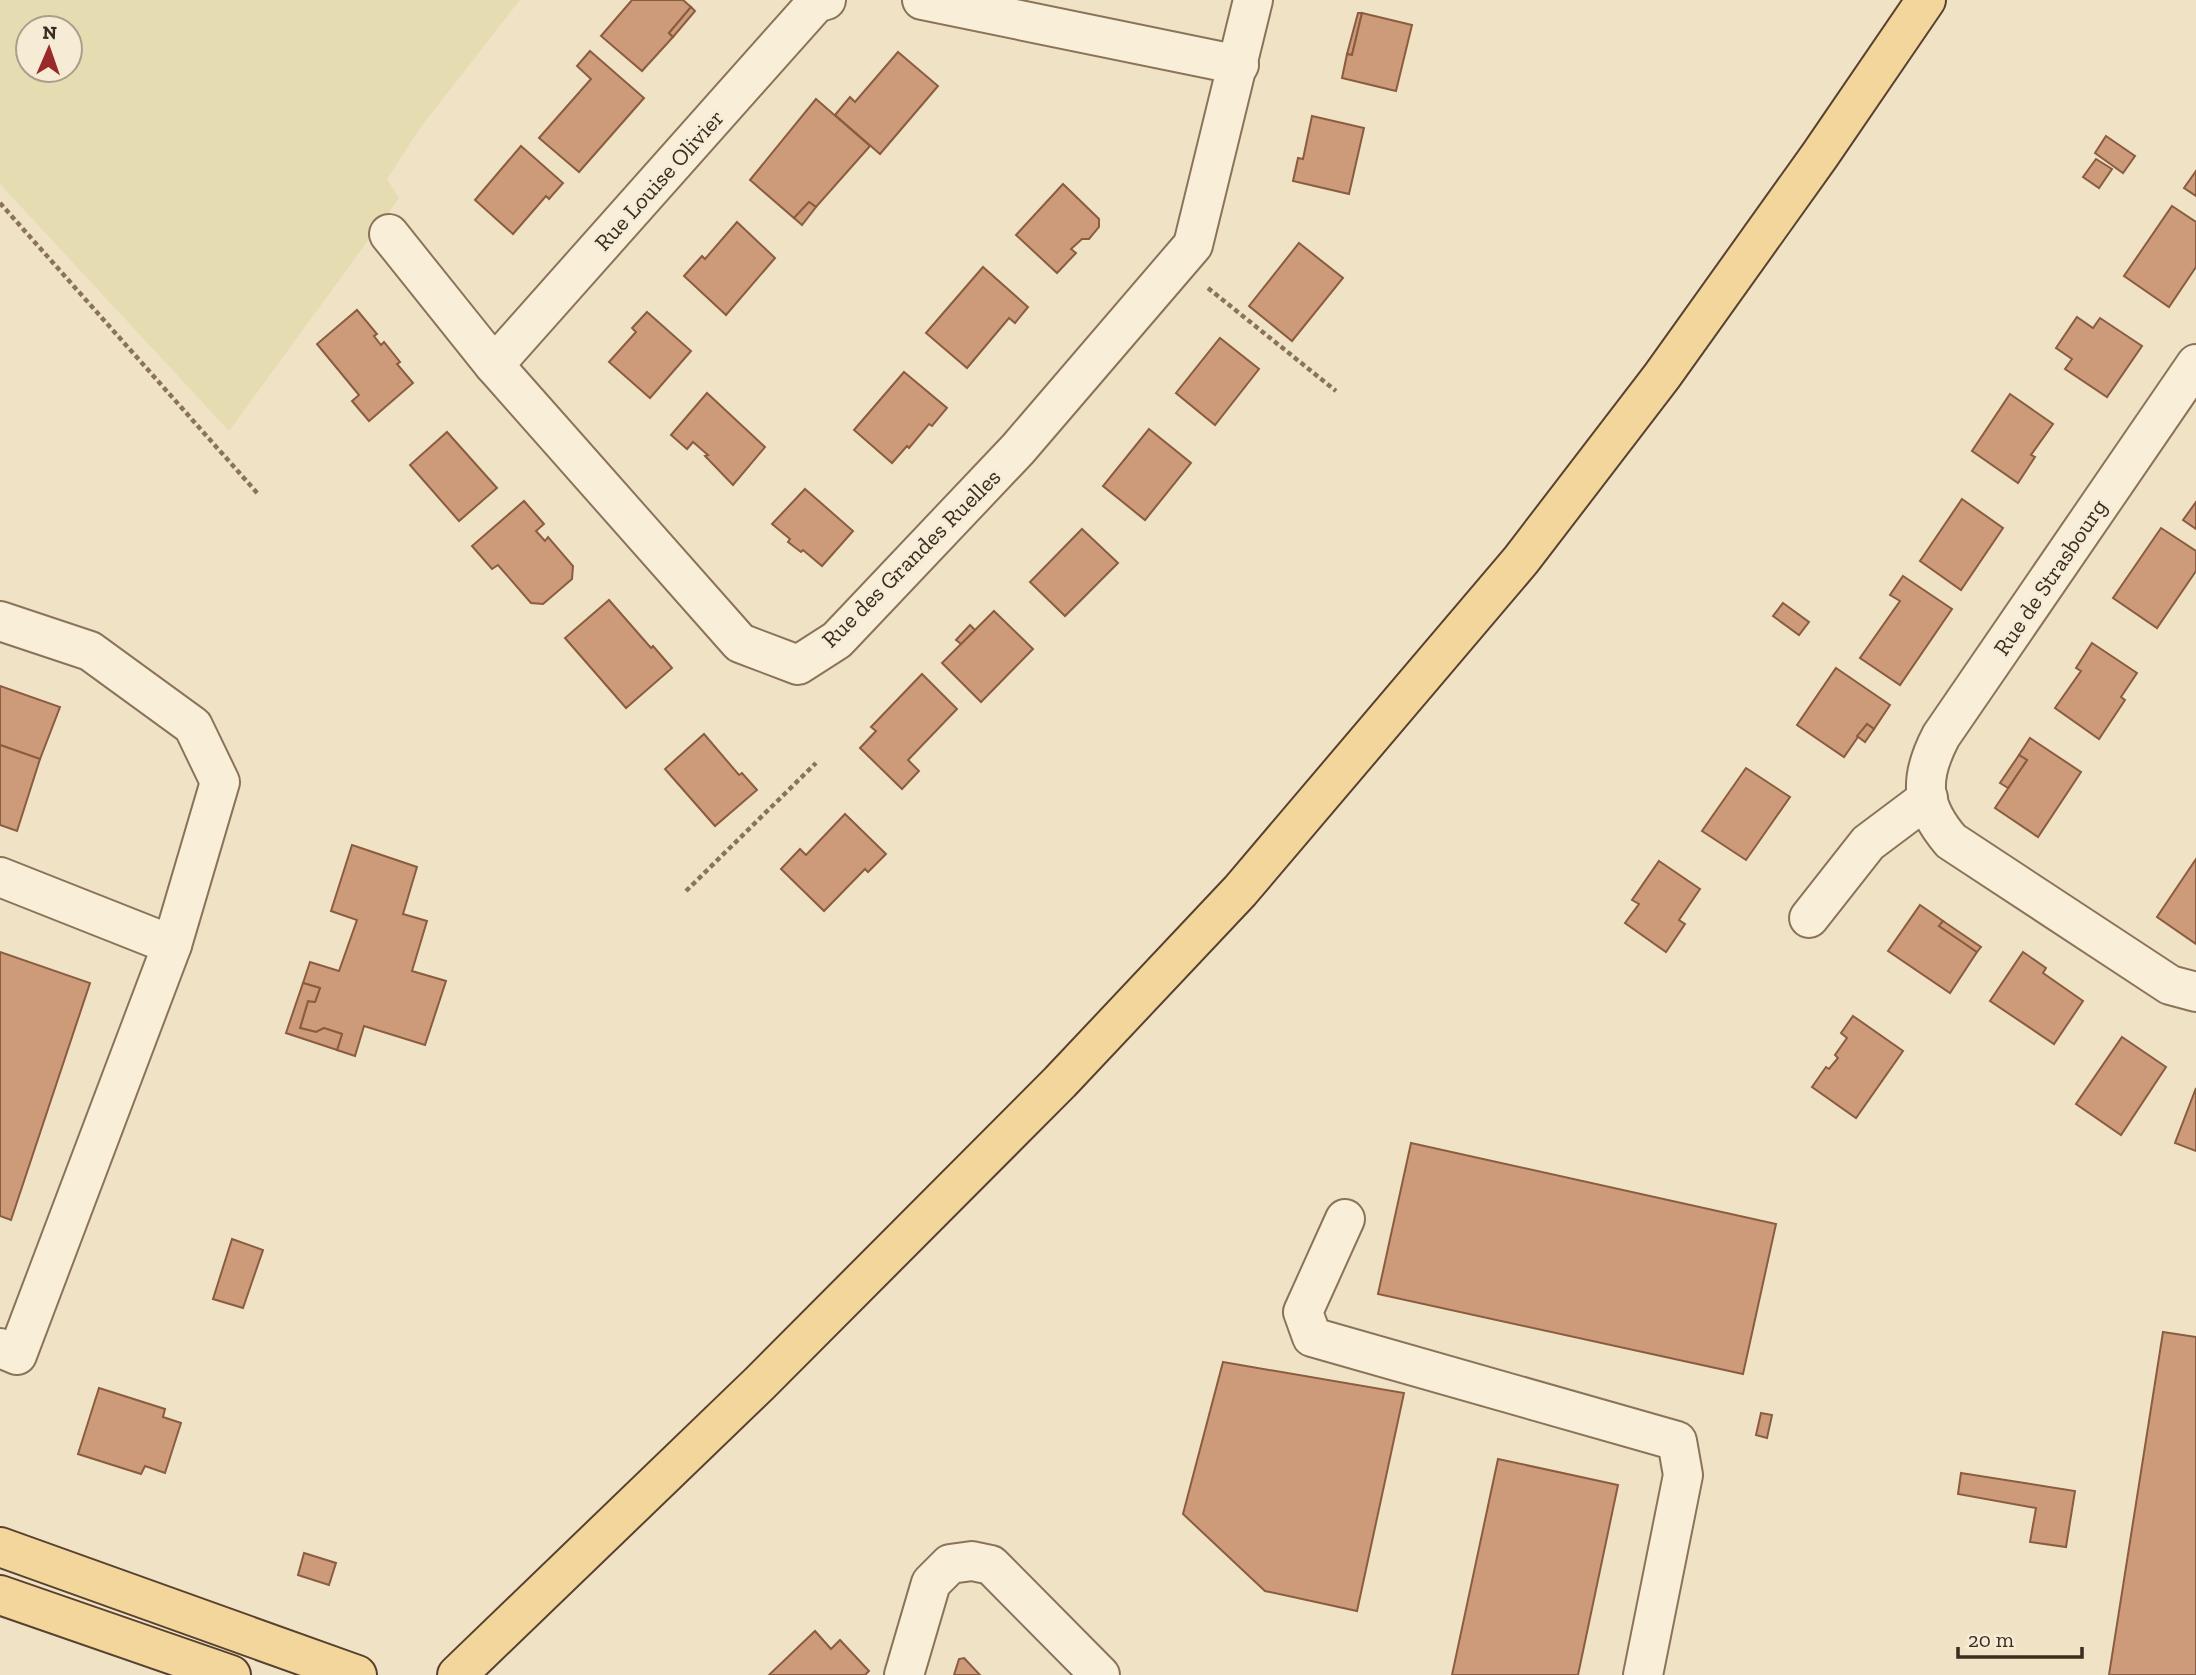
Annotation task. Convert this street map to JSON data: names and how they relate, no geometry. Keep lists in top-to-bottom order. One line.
{"streets":{"street":["Rue Louise Olivier","Rue des Grandes Ruelles","Rue de Strasbourg"]},"crossings":[["Rue Louise Olivier","Rue des Grandes Ruelles"]],"scale_bar":"20 m","north":"top"}
